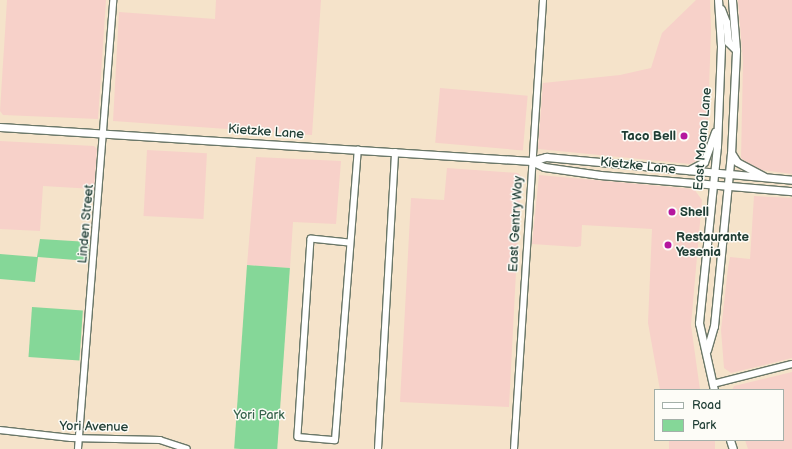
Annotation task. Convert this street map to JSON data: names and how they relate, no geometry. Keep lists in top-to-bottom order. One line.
{"streets":{"main road":["Kietzke Lane","East Moana Lane"],"street":["Linden Street","East Gentry Way","Yori Avenue"]},"crossings":[["Kietzke Lane","East Moana Lane"],["Kietzke Lane","Linden Street"],["Kietzke Lane","East Gentry Way"],["Linden Street","Yori Avenue"]],"parks":["Yori Park"],"places":["Taco Bell","Shell","Restaurante Yesenia"],"legend":["Road","Park"]}
